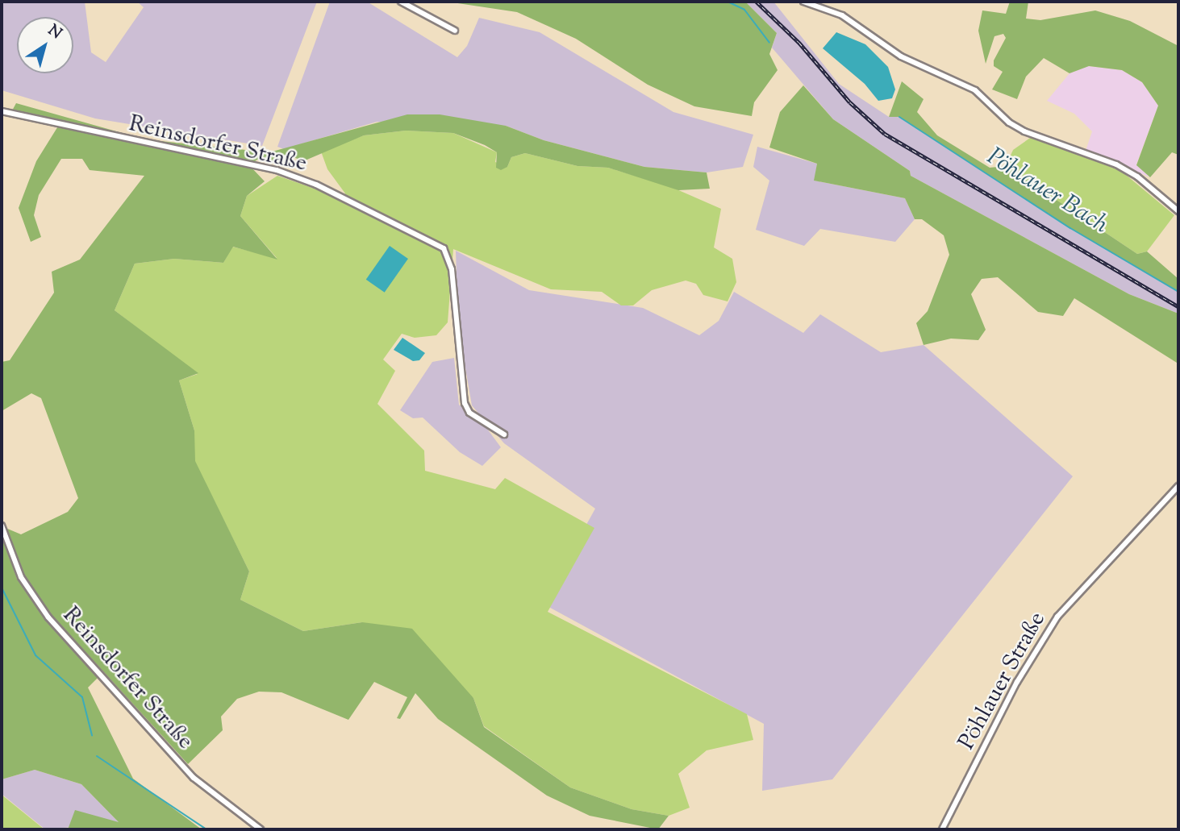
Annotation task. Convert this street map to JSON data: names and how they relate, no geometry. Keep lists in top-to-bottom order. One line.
{"streets":{"street":["Reinsdorfer Straße","Pöhlauer Straße"]},"water":["Pöhlauer Bach"],"north":"top right"}
